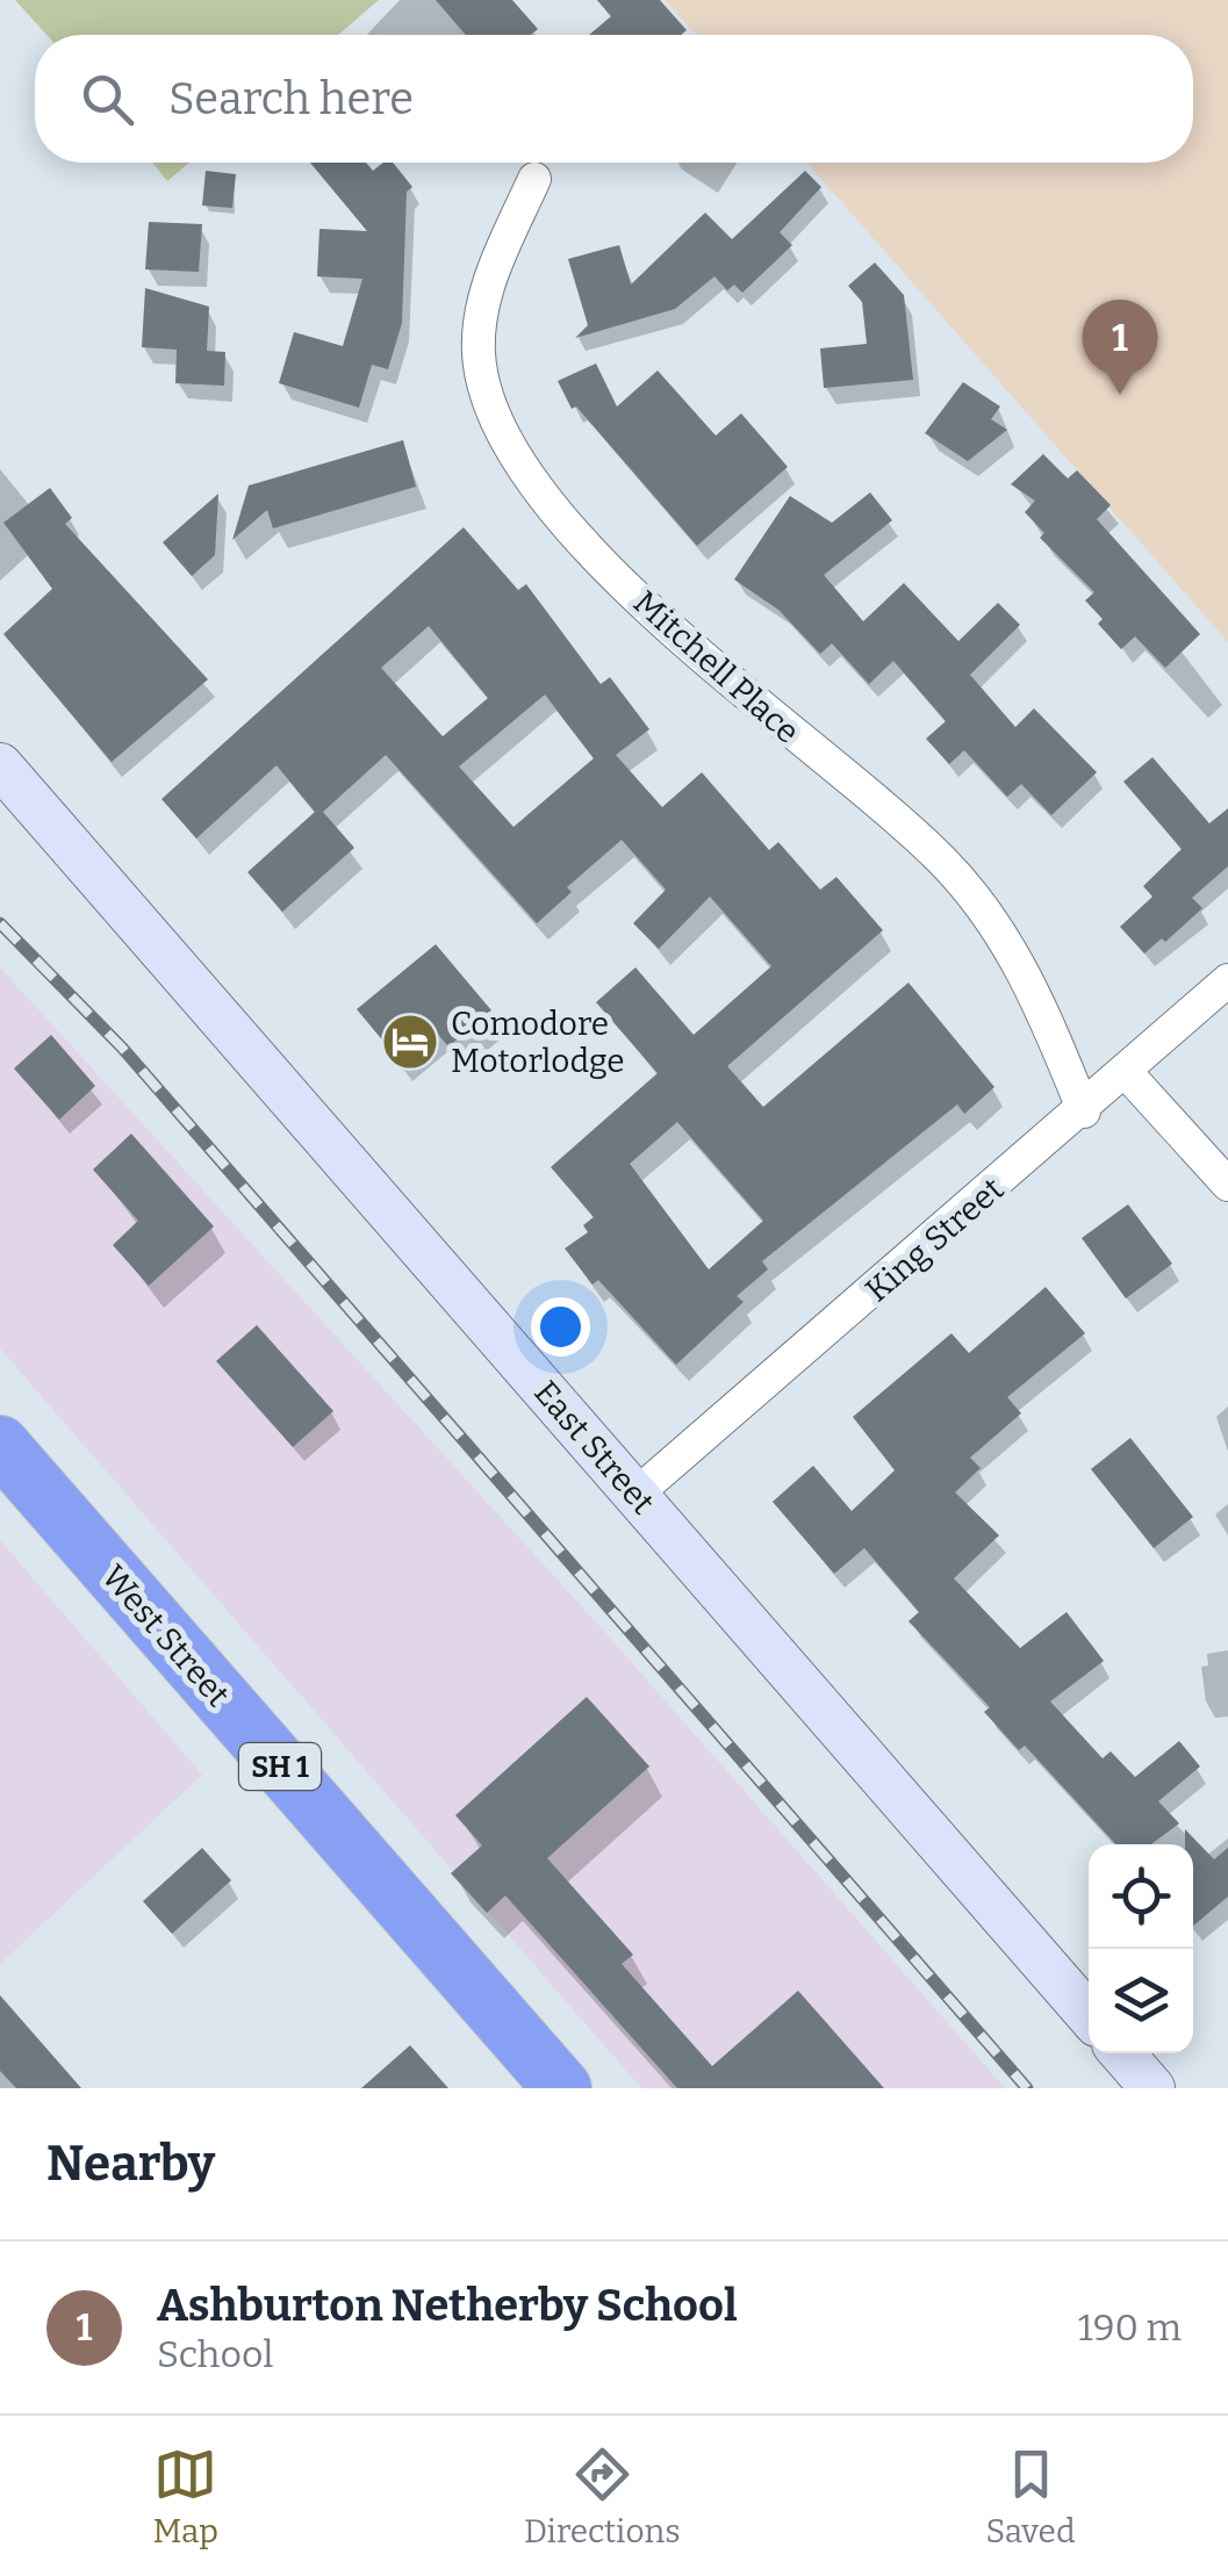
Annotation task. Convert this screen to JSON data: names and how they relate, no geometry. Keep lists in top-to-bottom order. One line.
{"streets":{"highway":["West Street","SH 1"],"main road":["East Street"],"street":["Mitchell Place","King Street"]},"crossings":[["Mitchell Place","King Street"],["King Street","East Street"]],"places":{"hotel":["Comodore Motorlodge"]},"page":{"search":"Search here","pins":"1","heading":"Nearby","list":[{"mark":"1","name":"Ashburton Netherby School","note":"School","value":"190 m"}],"nav":["Map","Directions","Saved"]}}
